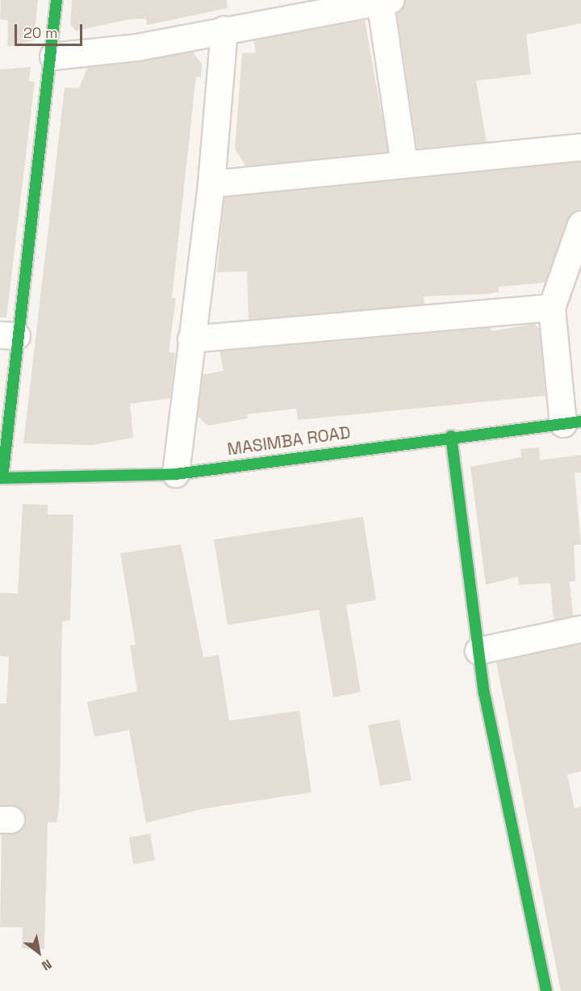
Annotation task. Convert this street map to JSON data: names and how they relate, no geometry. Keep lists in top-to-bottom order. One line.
{"streets":{"street":["MASIMBA ROAD"]},"scale_bar":"20 m","north":"bottom right"}
